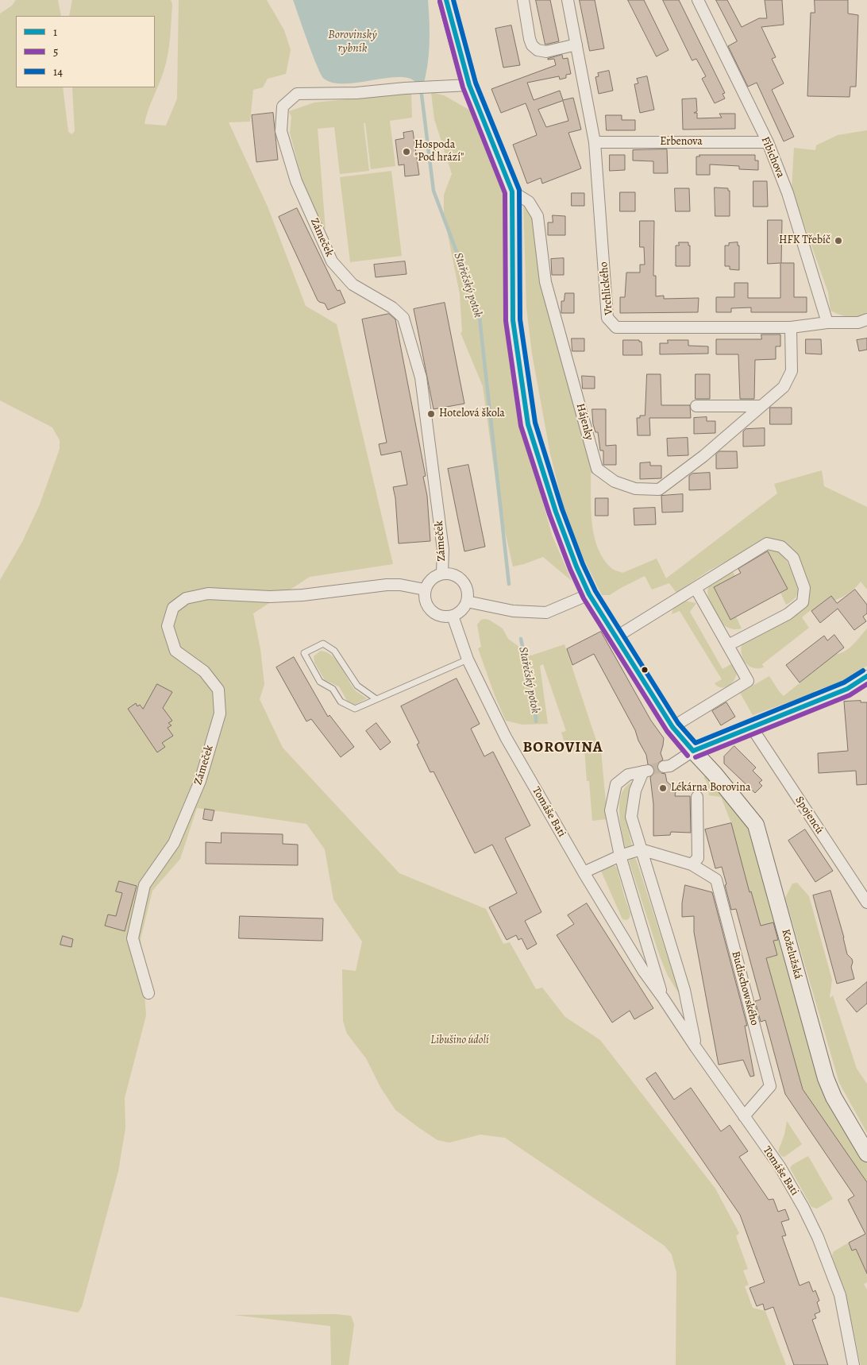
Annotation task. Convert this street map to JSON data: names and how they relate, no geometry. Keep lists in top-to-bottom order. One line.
{"streets":{"main road":["Koželužská"],"street":["Erbenova","Fibichova","Zámeček","Vrchlického","Hájenky","Tomáše Bati","Spojenců","Budischowského"]},"crossings":[["Erbenova","Fibichova"],["Erbenova","Vrchlického"],["Fibichova","Vrchlického"],["Zámeček","Tomáše Bati"],["Zámeček","Koželužská"],["Vrchlického","Hájenky"],["Hájenky","Koželužská"],["Tomáše Bati","Budischowského"]],"districts":["BOROVINA"],"water":["Borovinský rybník","Stařečský potok"],"parks":["Libušino údolí"],"places":["Hospoda \"Pod hrází\"","HFK Třebíč","Hotelová škola","Lékárna Borovina"],"lines":["transit line 1","transit line 14","transit line 5"],"legend":["1","5","14"]}
